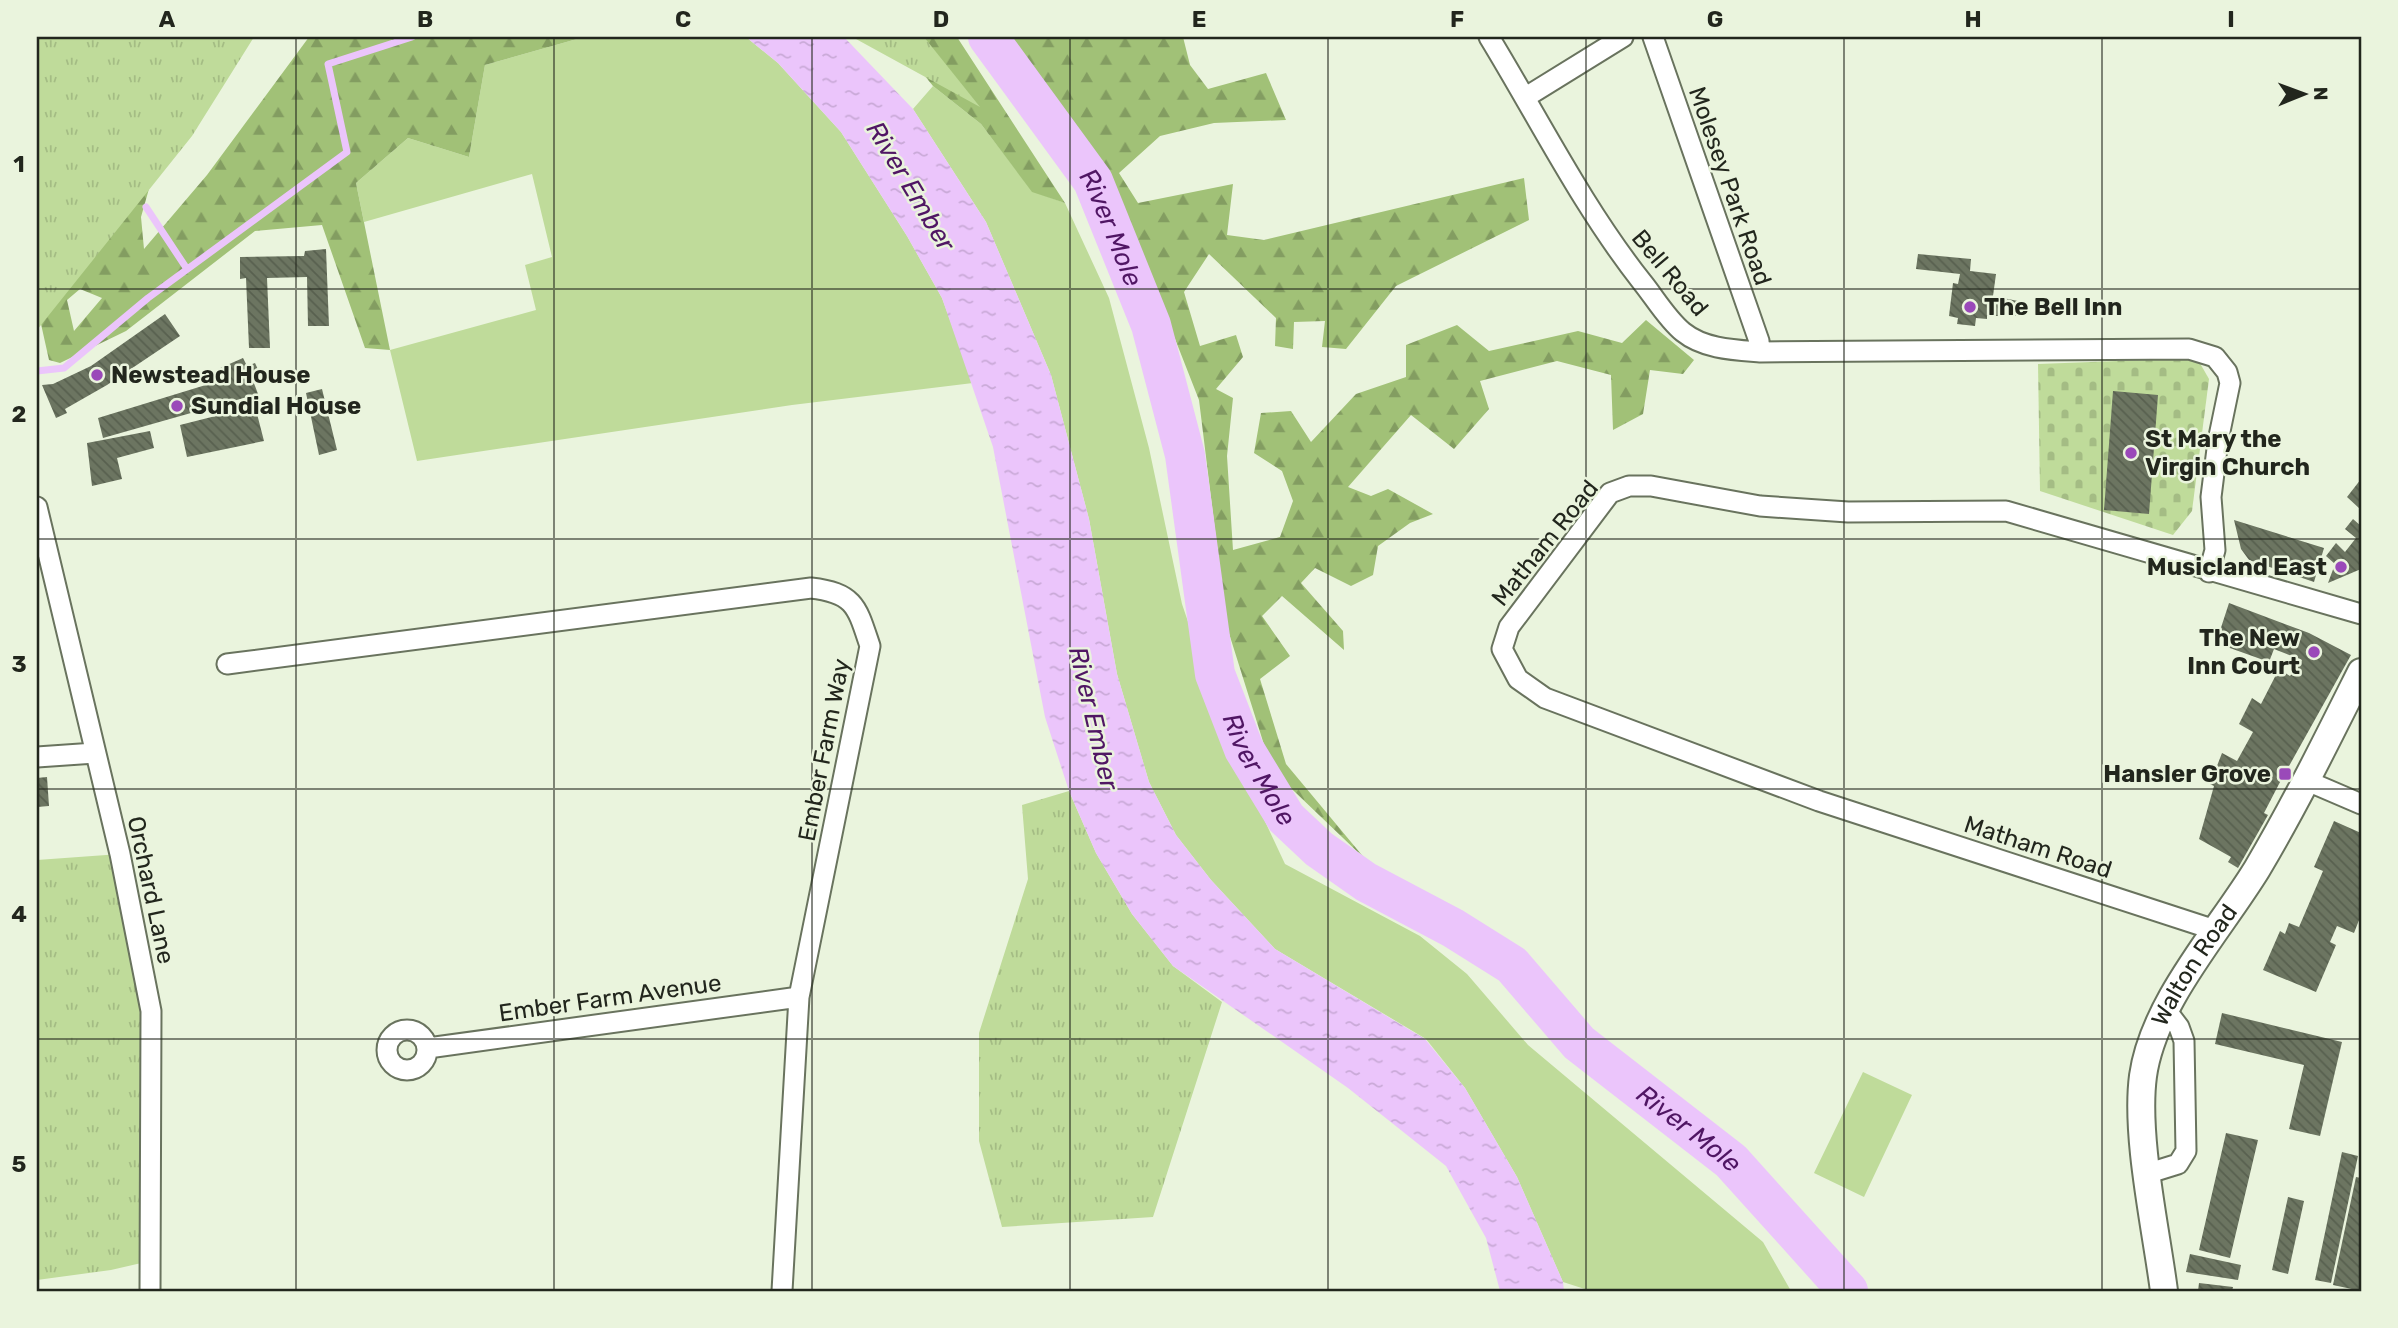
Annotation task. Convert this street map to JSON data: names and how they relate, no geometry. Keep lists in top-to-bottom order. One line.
{"streets":{"main road":["Walton Road"],"street":["Molesey Park Road","Bell Road","Matham Road","Ember Farm Way","Orchard Lane","Ember Farm Avenue"]},"crossings":[["Molesey Park Road","Bell Road"],["Bell Road","Matham Road"],["Matham Road","Walton Road"],["Ember Farm Way","Ember Farm Avenue"]],"water":["River Ember","River Mole"],"places":{"other":["The Bell Inn","Newstead House","Sundial House","St Mary the Virgin Church","Musicland East","The New Inn Court"],"transit":["Hansler Grove"]},"north":"right","grid":{"columns":["A","B","C","D","E","F","G","H","I"],"rows":["1","2","3","4","5"]}}
